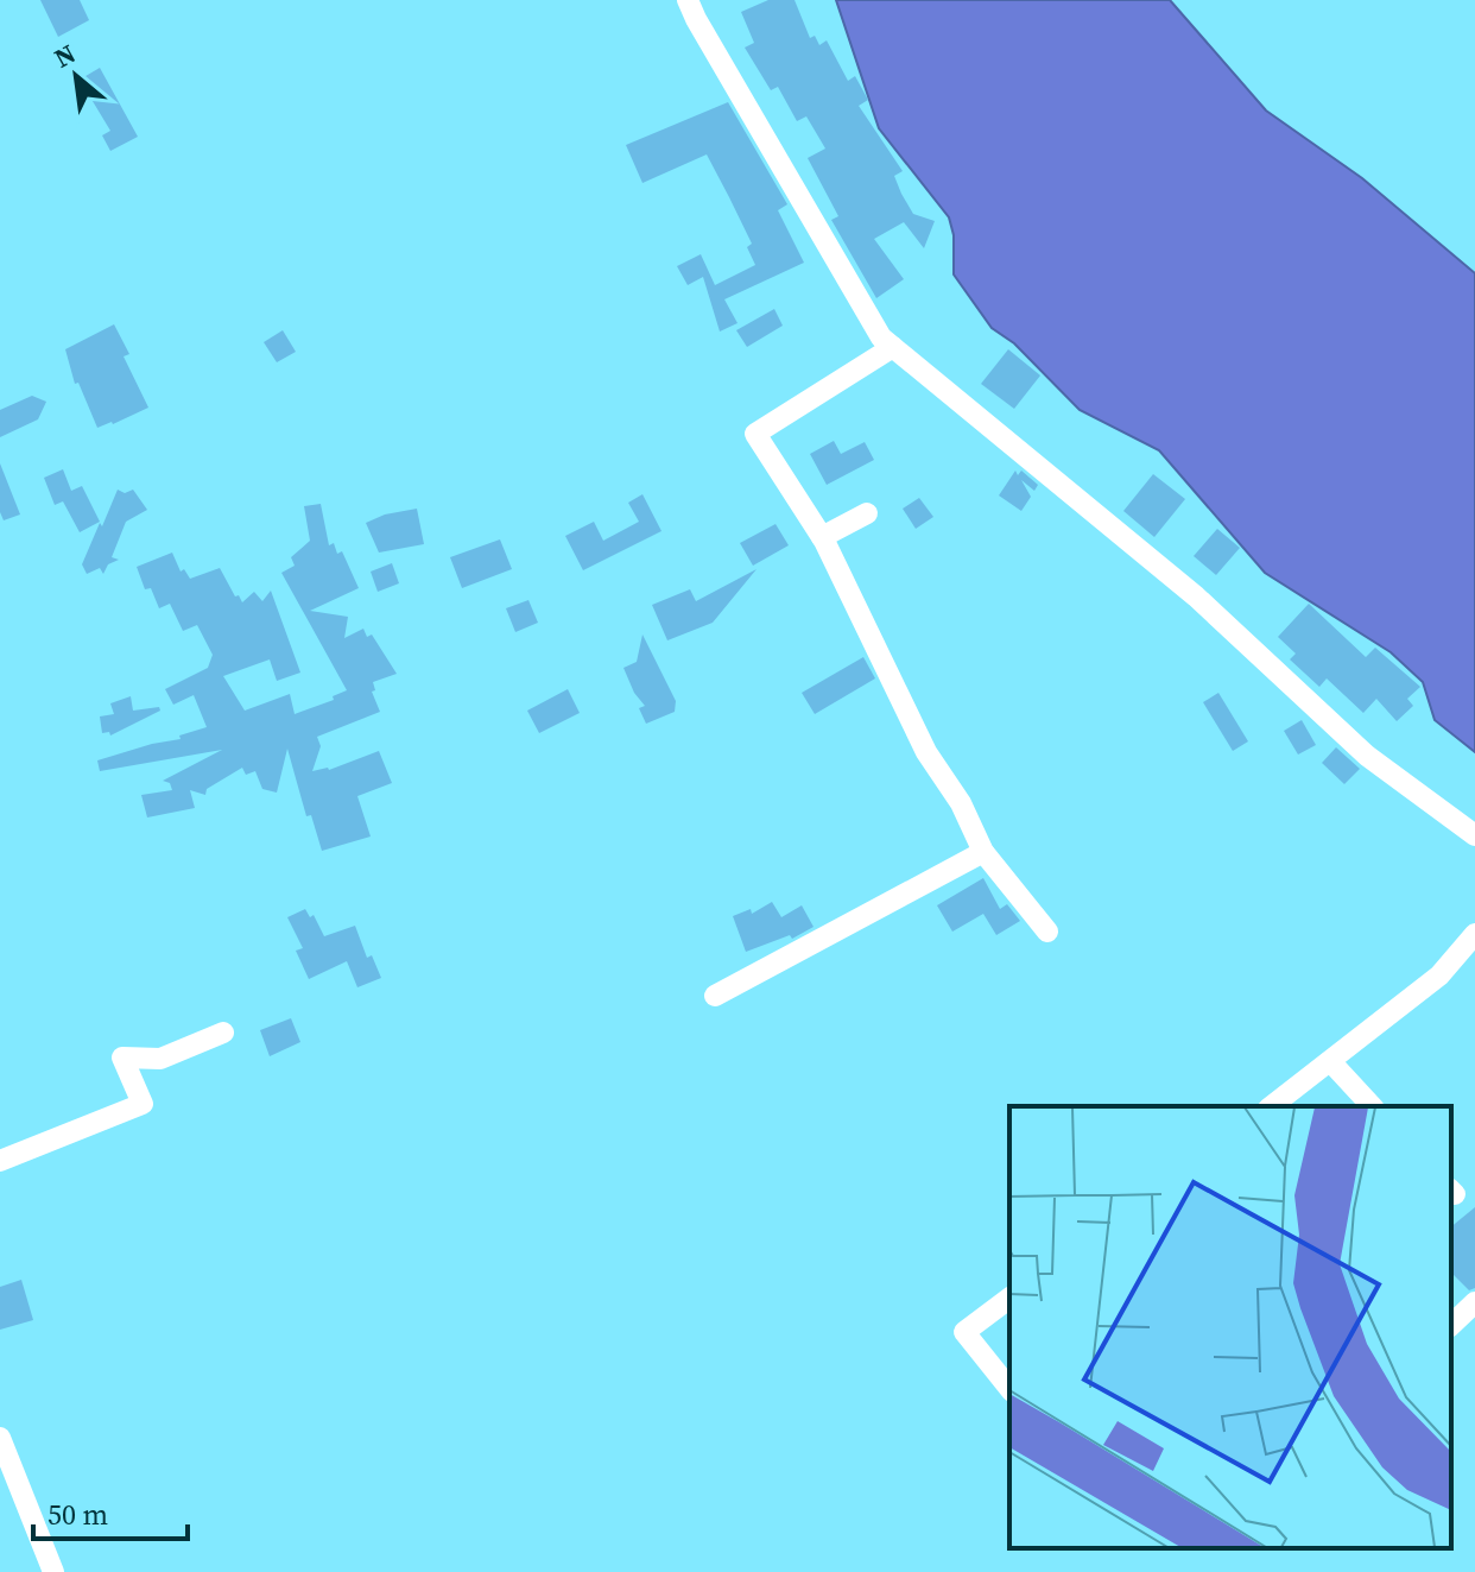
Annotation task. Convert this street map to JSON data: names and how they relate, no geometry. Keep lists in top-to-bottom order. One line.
{"scale_bar":"50 m","north":"top left"}
